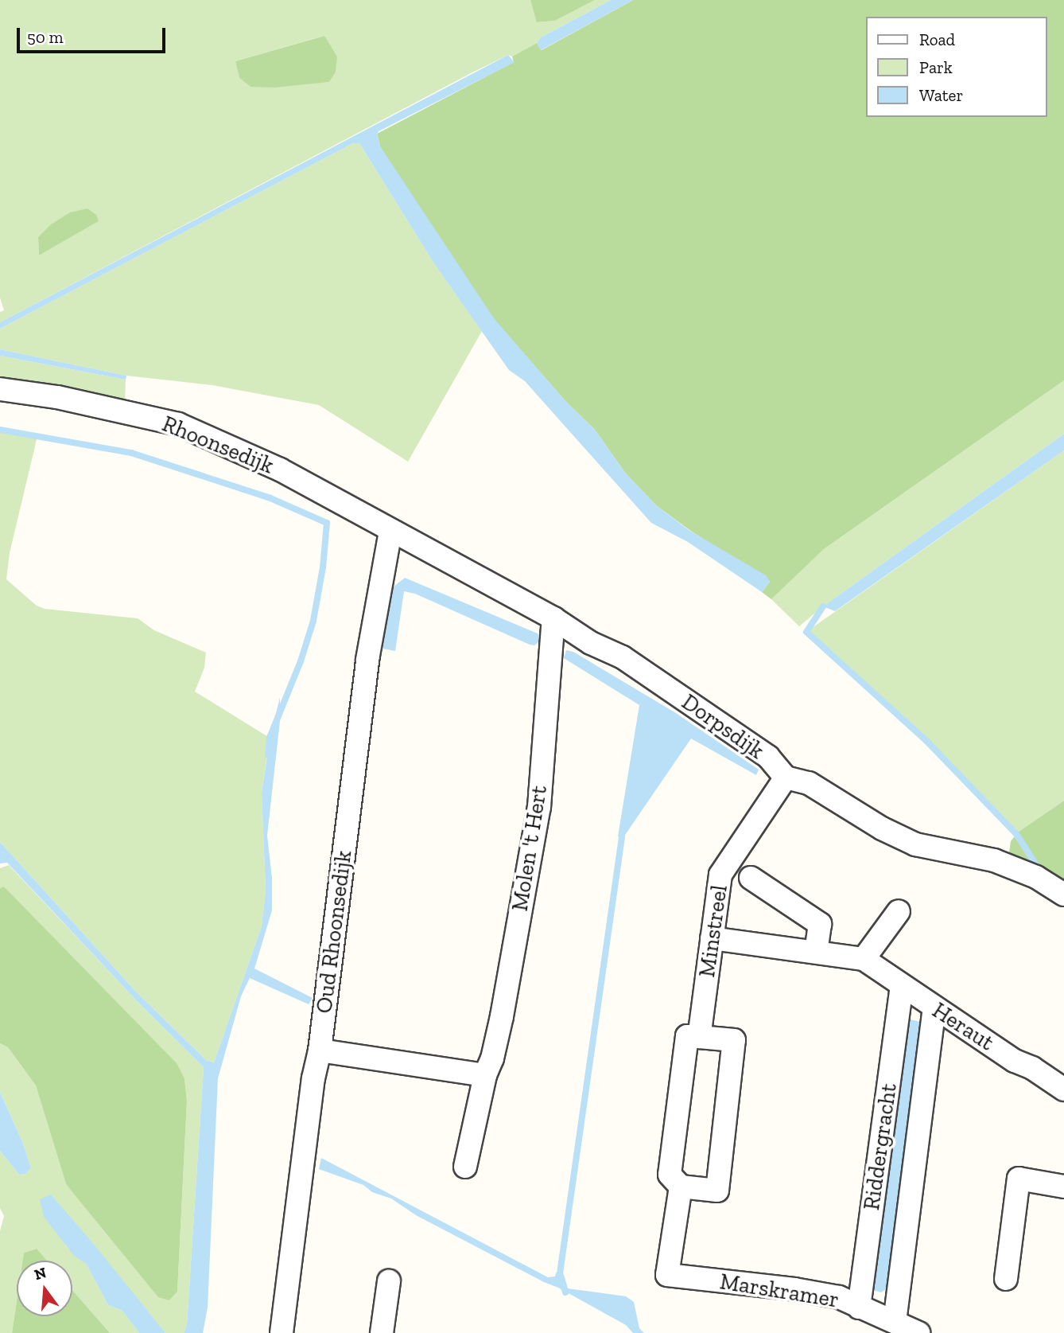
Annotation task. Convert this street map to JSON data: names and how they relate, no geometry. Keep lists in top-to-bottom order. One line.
{"streets":{"street":["Rhoonsedijk","Dorpsdijk","Molen 't Hert","Minstreel","Oud Rhoonsedijk","Heraut","Riddergracht","Marskramer"]},"crossings":[["Rhoonsedijk","Dorpsdijk"],["Rhoonsedijk","Oud Rhoonsedijk"],["Dorpsdijk","Molen 't Hert"],["Dorpsdijk","Minstreel"],["Dorpsdijk","Oud Rhoonsedijk"],["Minstreel","Heraut"],["Heraut","Riddergracht"],["Riddergracht","Marskramer"]],"legend":["Road","Park","Water"],"scale_bar":"50 m","north":"top"}
